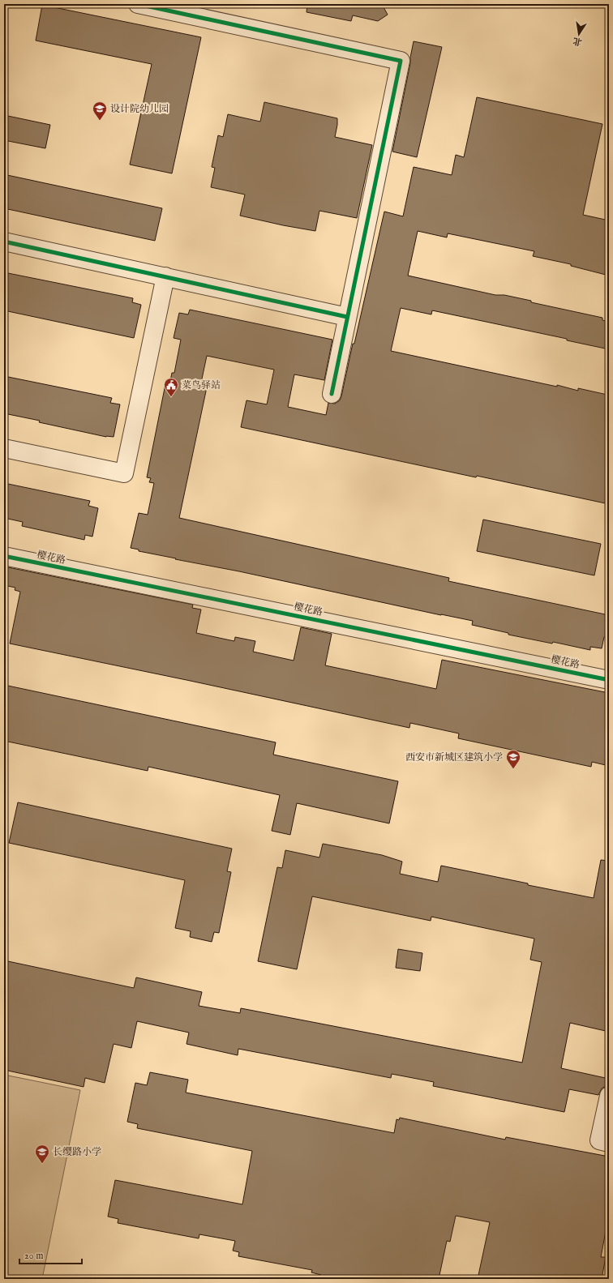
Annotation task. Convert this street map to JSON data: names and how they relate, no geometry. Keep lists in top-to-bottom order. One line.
{"streets":{"street":["樱花路"]},"places":{"school or university":["设计院幼儿园","西安市新城区建筑小学","长缨路小学"],"public building":["菜鸟驿站"]},"scale_bar":"20 m","north":"bottom"}
